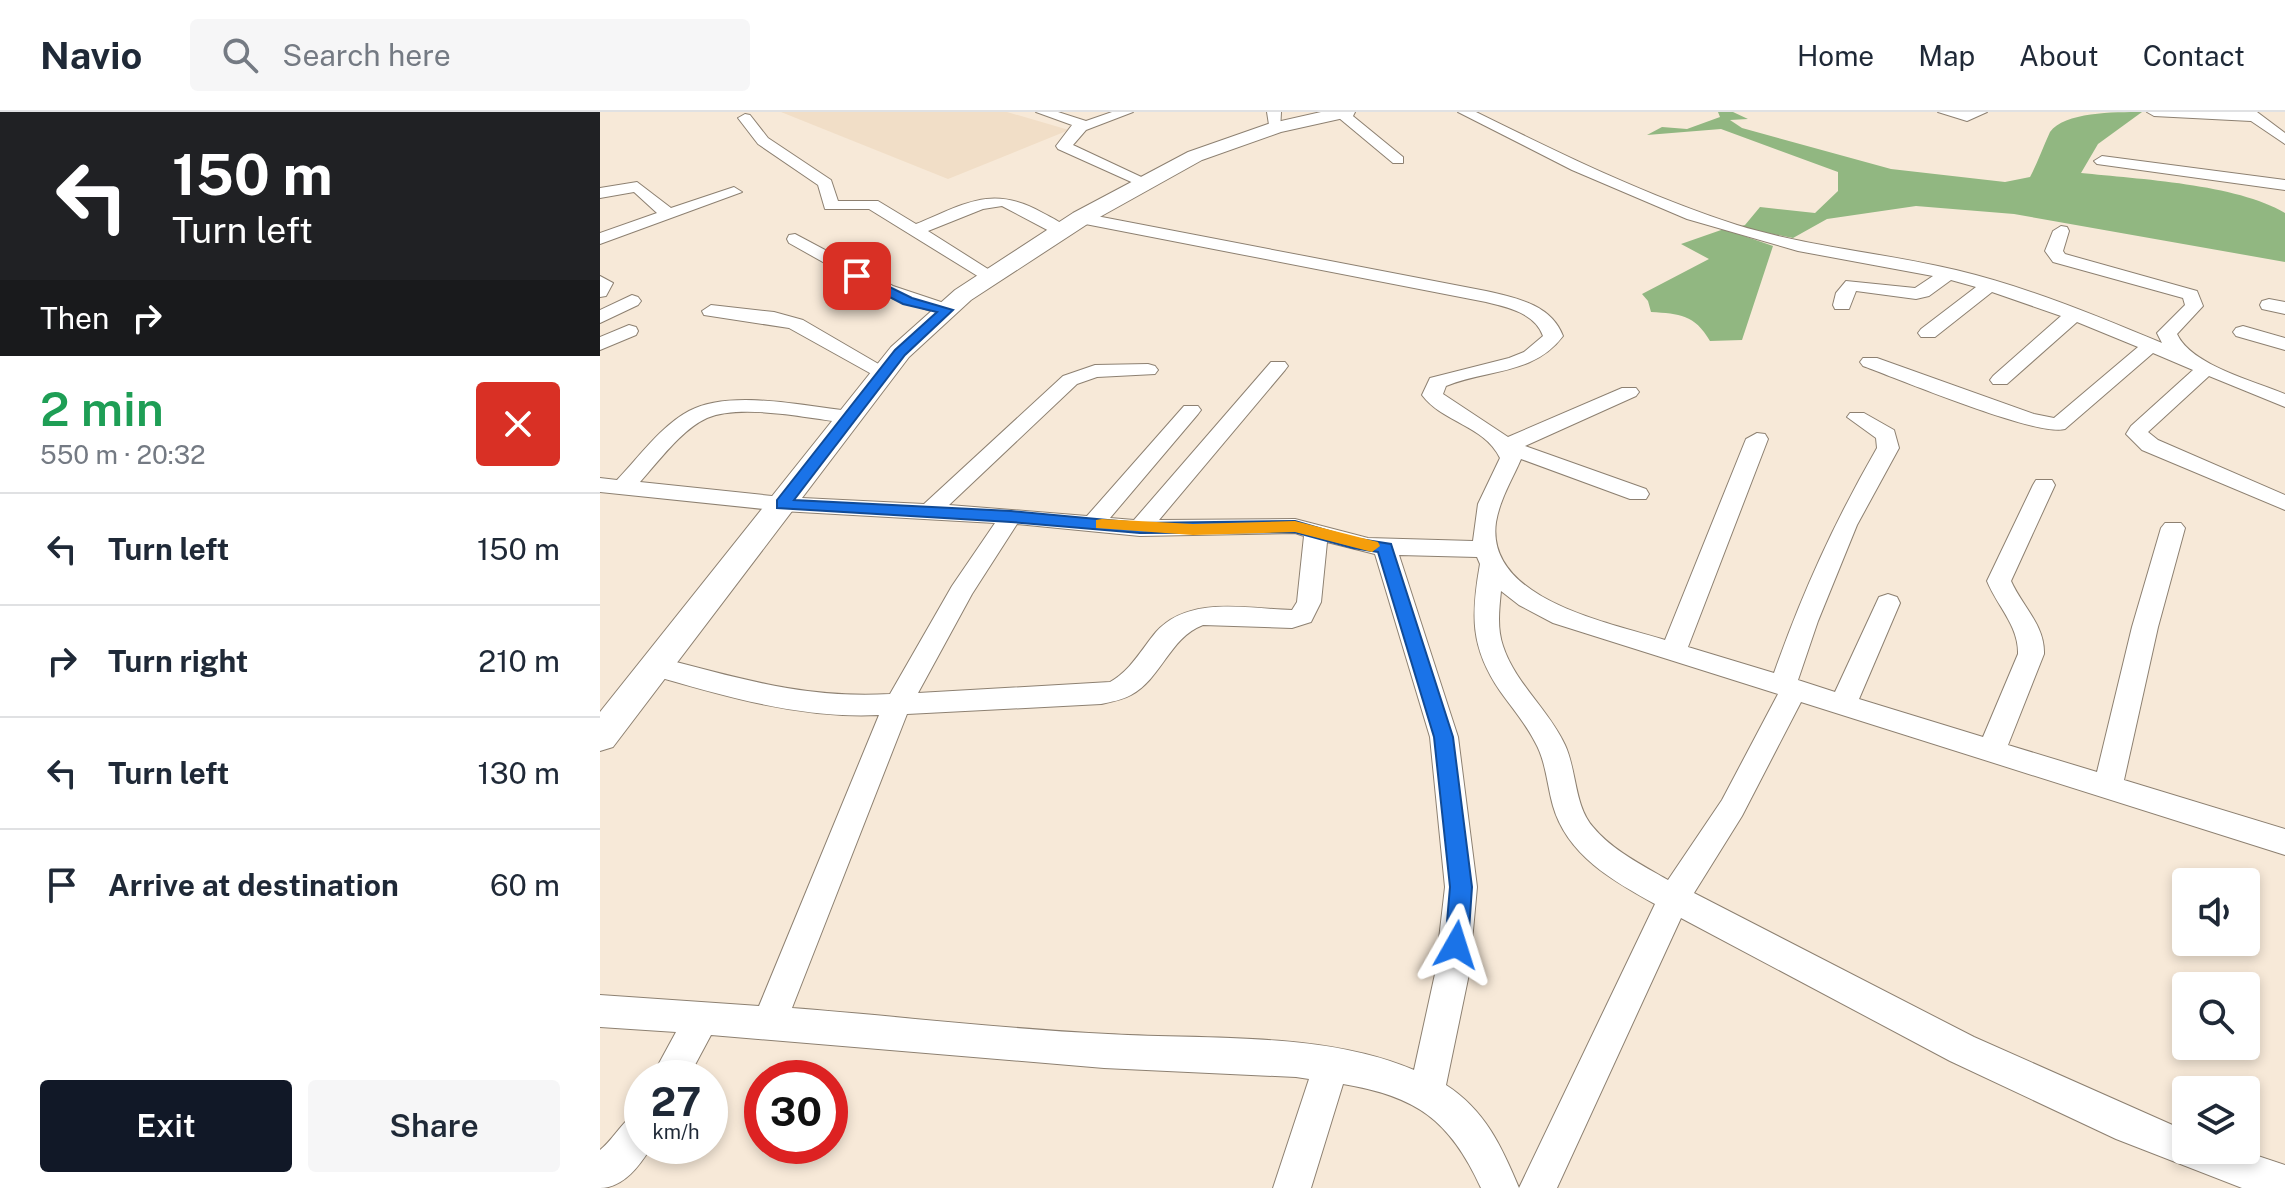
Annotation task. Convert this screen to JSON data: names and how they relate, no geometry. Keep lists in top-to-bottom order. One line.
{"page":{"header":"Navio","search":"Search here","nav":["Home","Map","About","Contact"],"turn":["150 m","Turn left"],"then":"Then","heading":["2 min","550 m · 20:32"],"list":[{"name":"Turn left","value":"150 m"},{"name":"Turn right","value":"210 m"},{"name":"Turn left","value":"130 m"},{"name":"Arrive at destination","value":"60 m"}],"speed":"27 km/h","limit":"30","buttons":["Exit","Share"]}}
